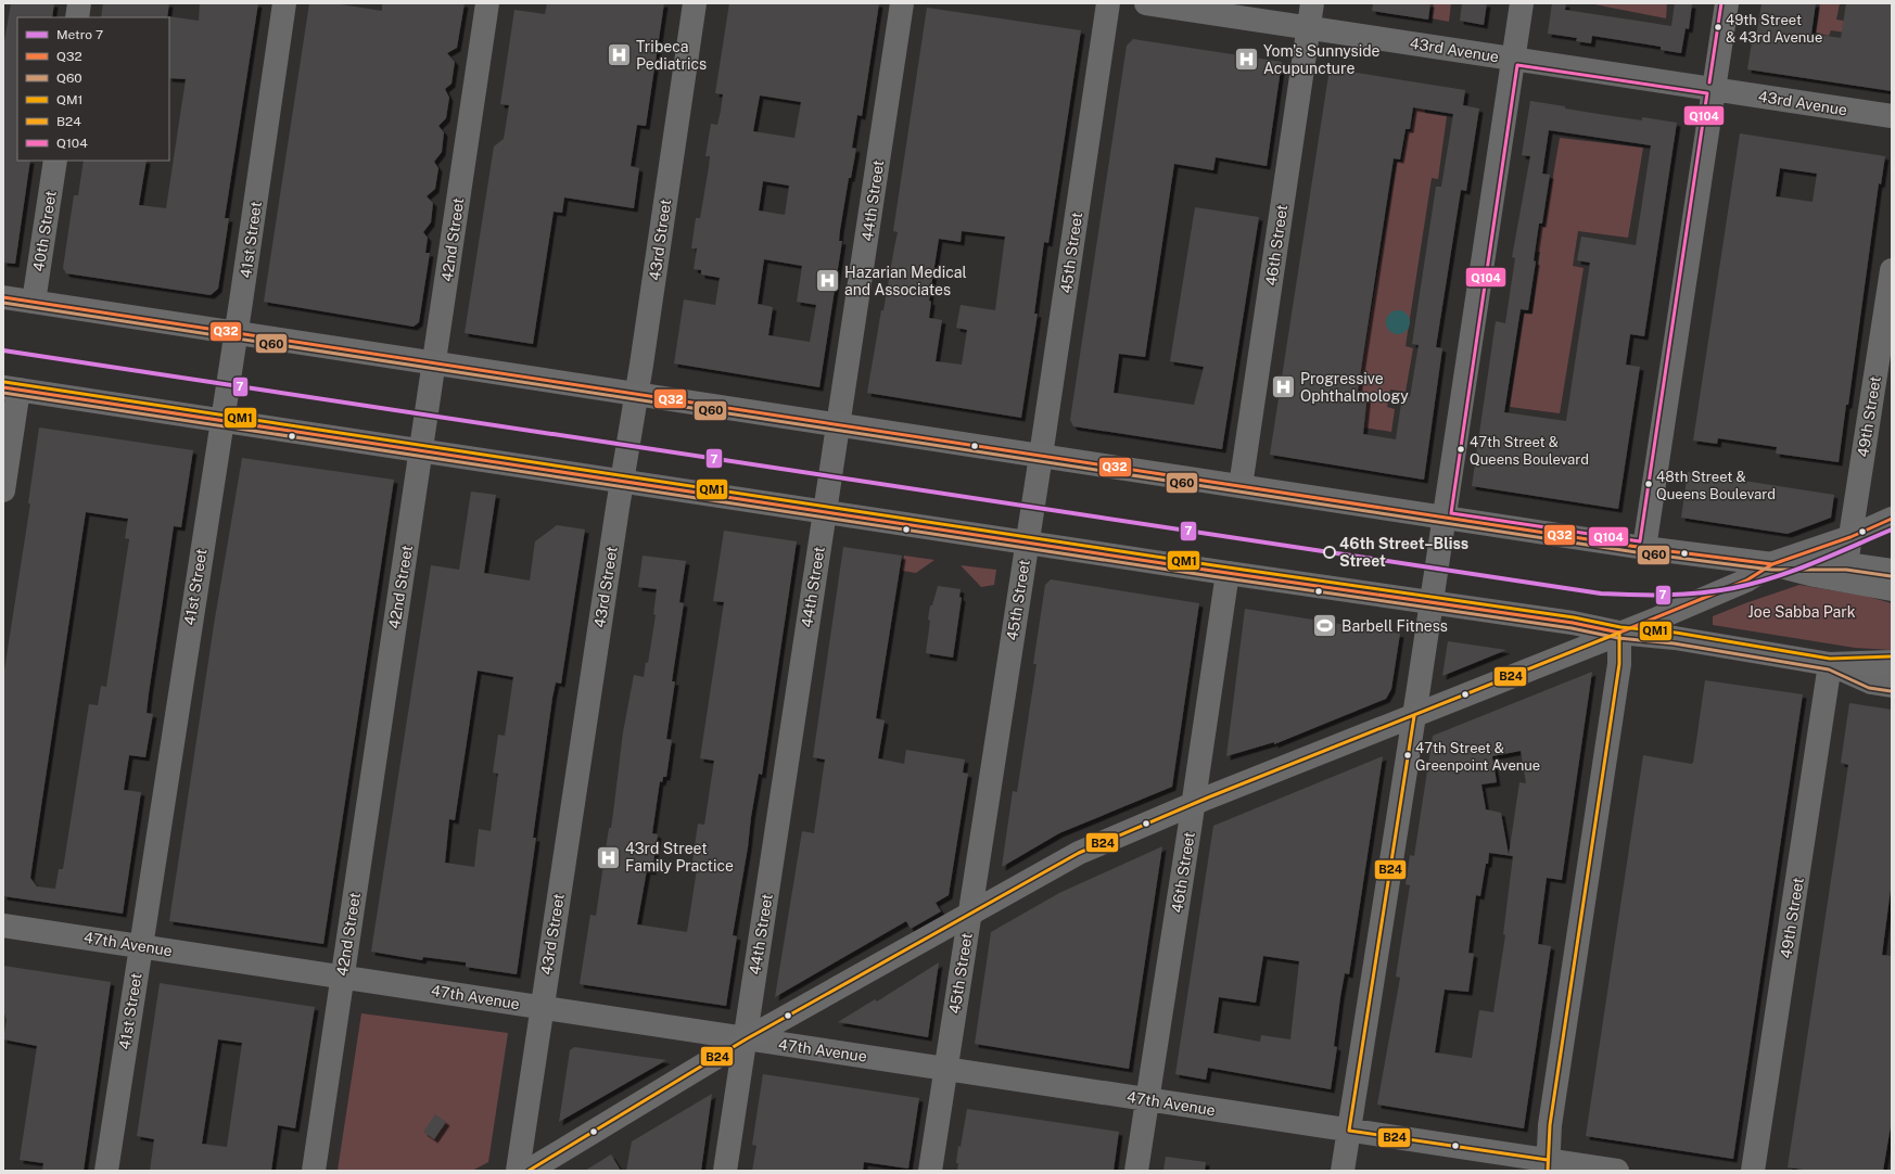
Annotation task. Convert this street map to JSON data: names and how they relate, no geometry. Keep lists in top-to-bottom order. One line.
{"streets":{"street":["43rd Avenue","44th Street","40th Street","41st Street","42nd Street","43rd Street","46th Street","45th Street","49th Street","47th Avenue"]},"crossings":[["43rd Avenue","46th Street"],["44th Street","47th Avenue"],["41st Street","47th Avenue"],["42nd Street","47th Avenue"],["43rd Street","47th Avenue"],["46th Street","47th Avenue"],["45th Street","47th Avenue"]],"parks":["Joe Sabba Park"],"places":{"other":["49th Street & 43rd Avenue","47th Street & Queens Boulevard","48th Street & Queens Boulevard","46th Street–Bliss Street","47th Street & Greenpoint Avenue"],"hospital":["Tribeca Pediatrics","Yom's Sunnyside Acupuncture","Hazarian Medical and Associates","Progressive Ophthalmology","43rd Street Family Practice"],"sports":["Barbell Fitness"]},"lines":["transit line Q104","transit line Q32","transit line Q60","metro line 7","transit line QM1","transit line B24"],"legend":["Metro 7","Q32","Q60","QM1","B24","Q104"]}
